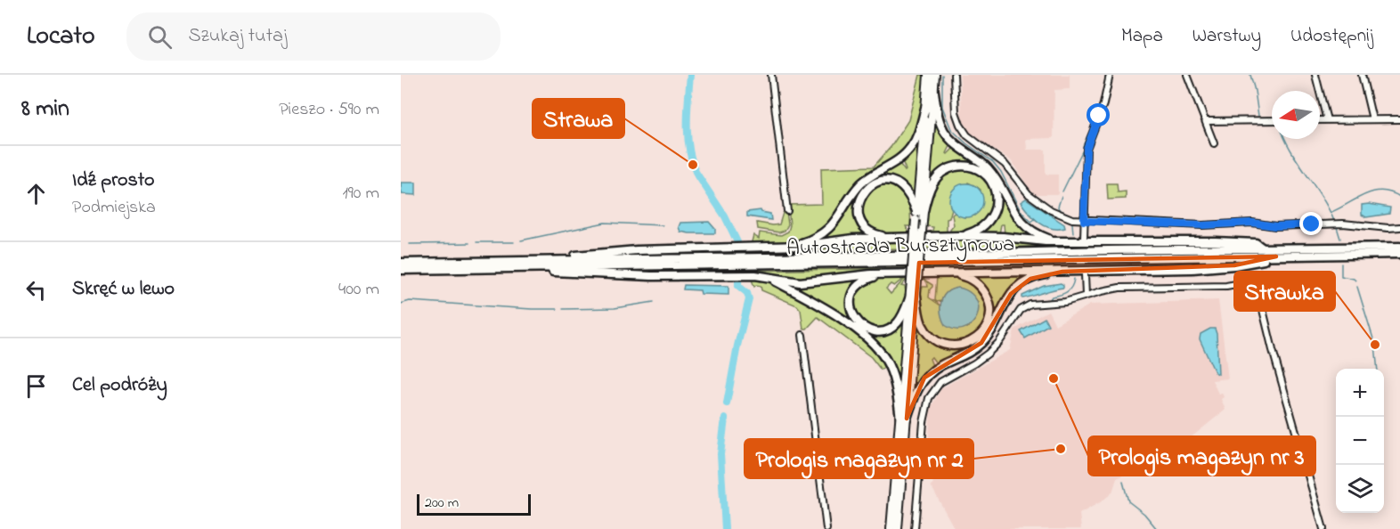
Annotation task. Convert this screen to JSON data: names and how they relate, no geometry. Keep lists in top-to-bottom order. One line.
{"streets":{"highway":["Autostrada Bursztynowa"]},"places":["Strawa","Strawka","Prologis magazyn nr 3","Prologis magazyn nr 2"],"scale_bar":"200 m","north":"left","page":{"header":"Locato","search":"Szukaj tutaj","nav":["Mapa","Warstwy","Udostępnij"],"heading":["8 min","Pieszo · 590 m"],"list":[["Idź prosto","Podmiejska","190 m"],["Skręć w lewo","400 m"],"Cel podróży"],"map_buttons":["+","−"],"scale":"200 m"}}
